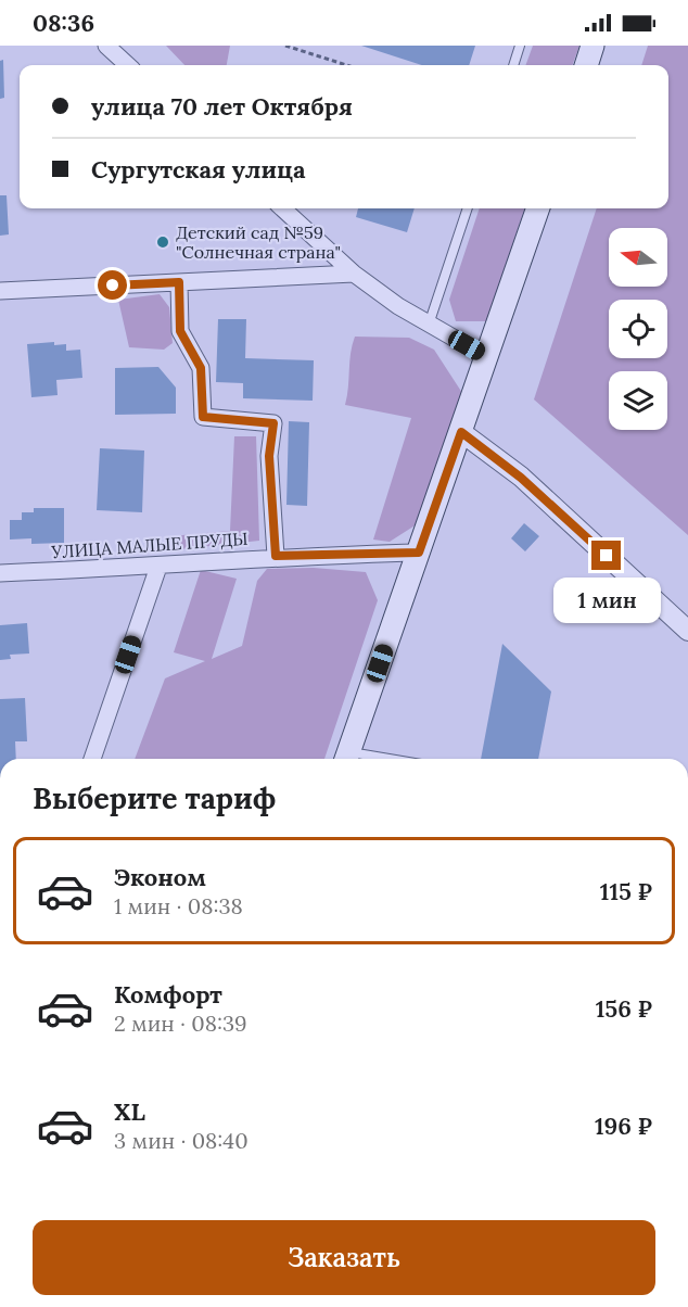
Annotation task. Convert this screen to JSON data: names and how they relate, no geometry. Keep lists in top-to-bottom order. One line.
{"streets":{"street":["УЛИЦА МАЛЫЕ ПРУДЫ"]},"places":["Детский сад №59 \"Солнечная страна\""],"north":"left","page":{"status":"08:36","banner":["улица 70 лет Октября","Сургутская улица"],"bubble":"1 мин","heading":"Выберите тариф","list":[{"name":"Эконом","note":"1 мин · 08:38","value":"115 ₽"},{"name":"Комфорт","note":"2 мин · 08:39","value":"156 ₽"},{"name":"XL","note":"3 мин · 08:40","value":"196 ₽"}],"buttons":"Заказать"}}
